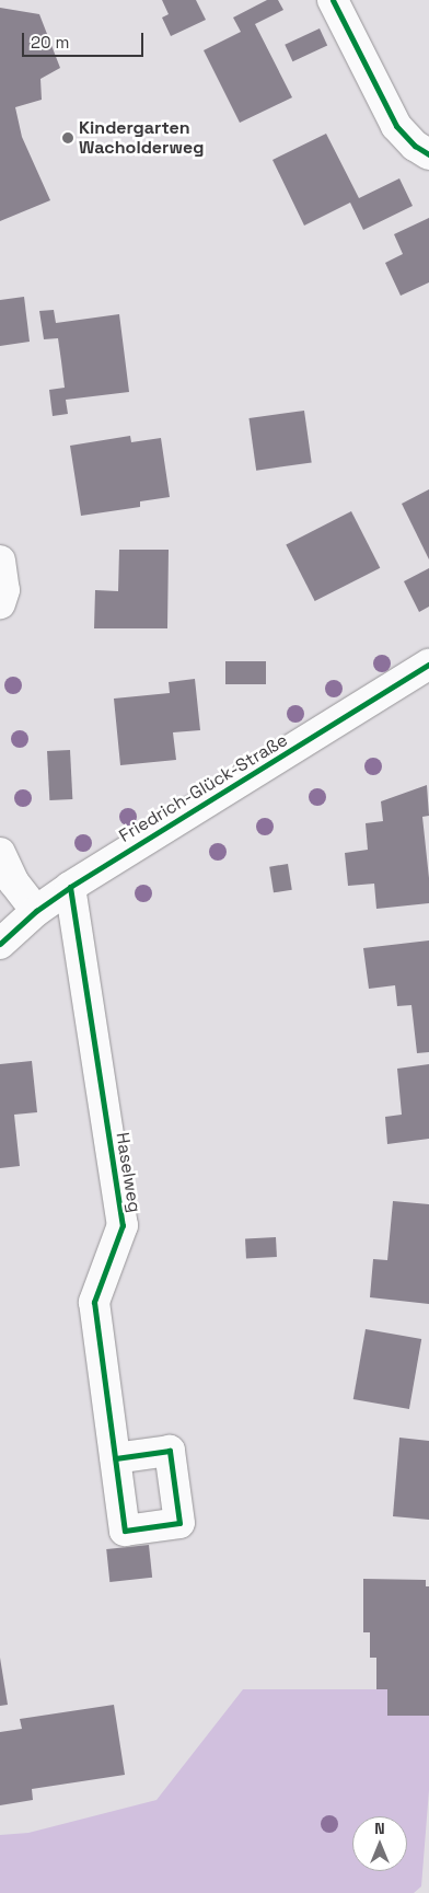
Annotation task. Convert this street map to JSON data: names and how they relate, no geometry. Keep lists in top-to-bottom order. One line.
{"streets":{"street":["Friedrich-Glück-Straße","Haselweg"]},"crossings":[["Friedrich-Glück-Straße","Haselweg"]],"places":["Kindergarten Wacholderweg"],"scale_bar":"20 m","north":"top"}
